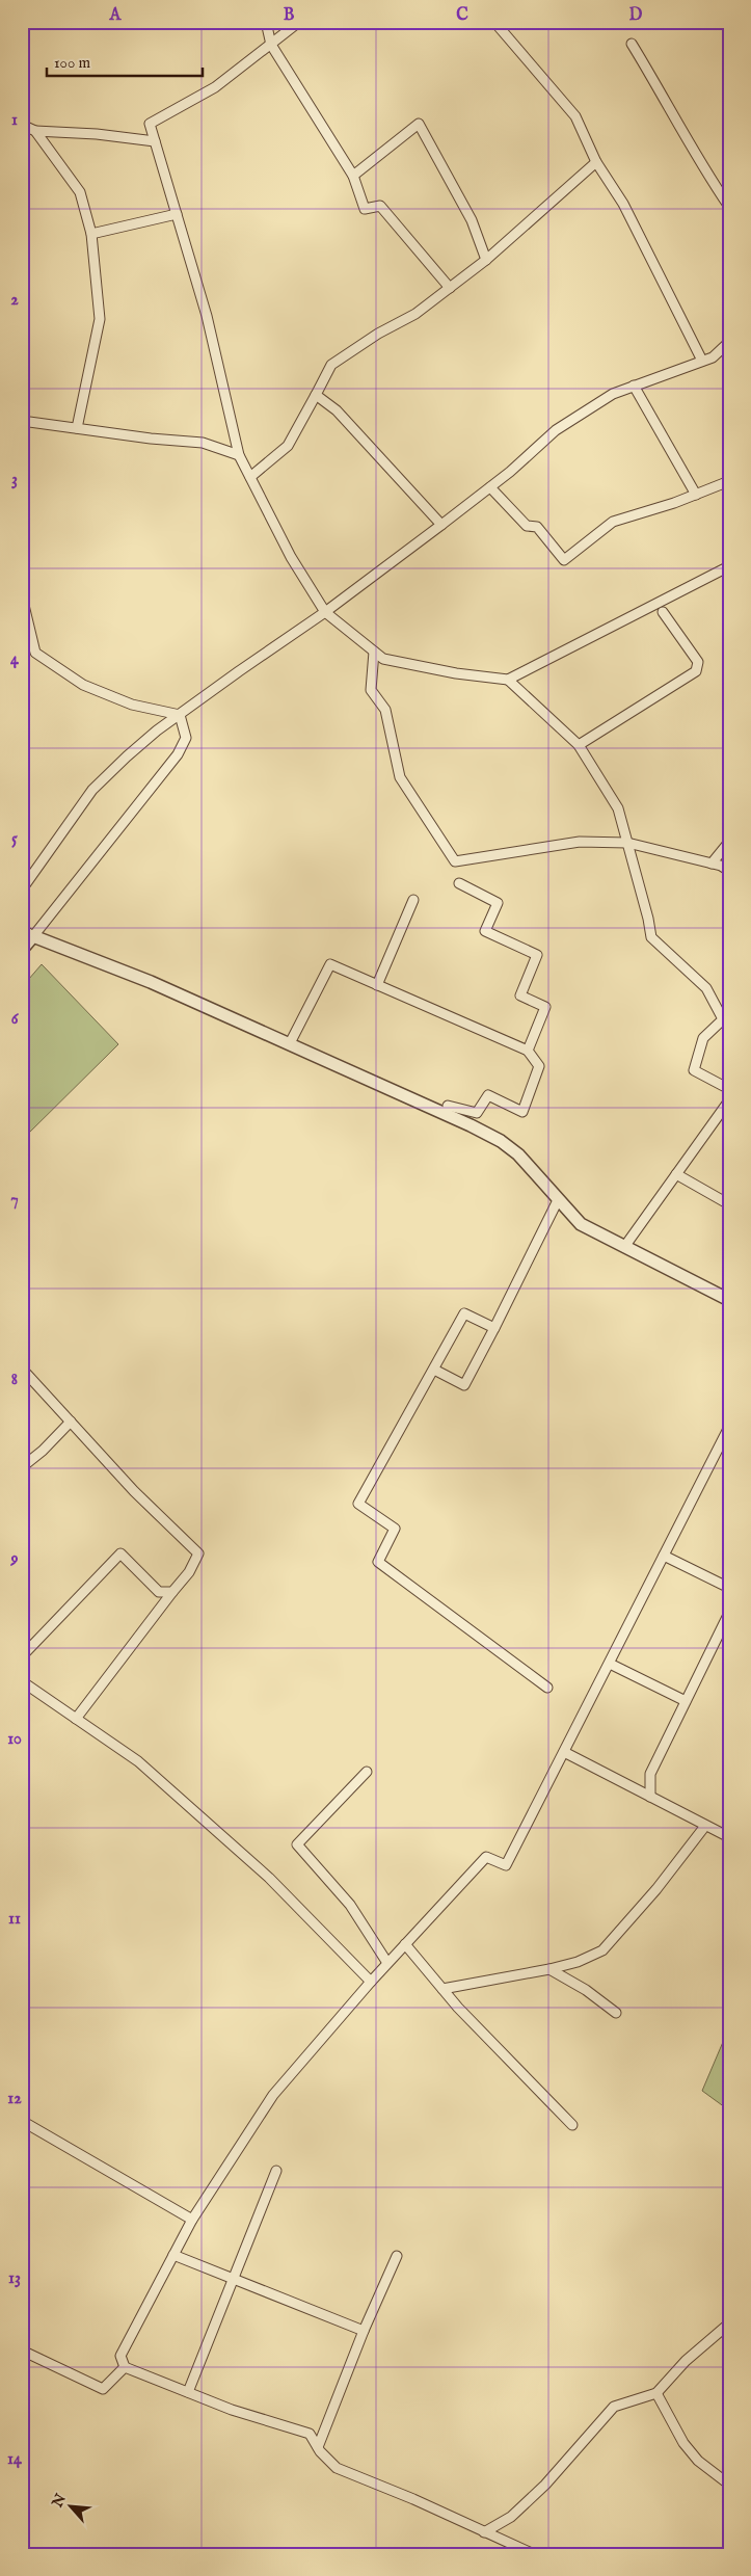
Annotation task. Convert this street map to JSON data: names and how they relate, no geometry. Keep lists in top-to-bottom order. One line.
{"scale_bar":"100 m","north":"top left","grid":{"columns":["A","B","C","D"],"rows":["1","2","3","4","5","6","7","8","9","10","11","12","13","14"]}}
